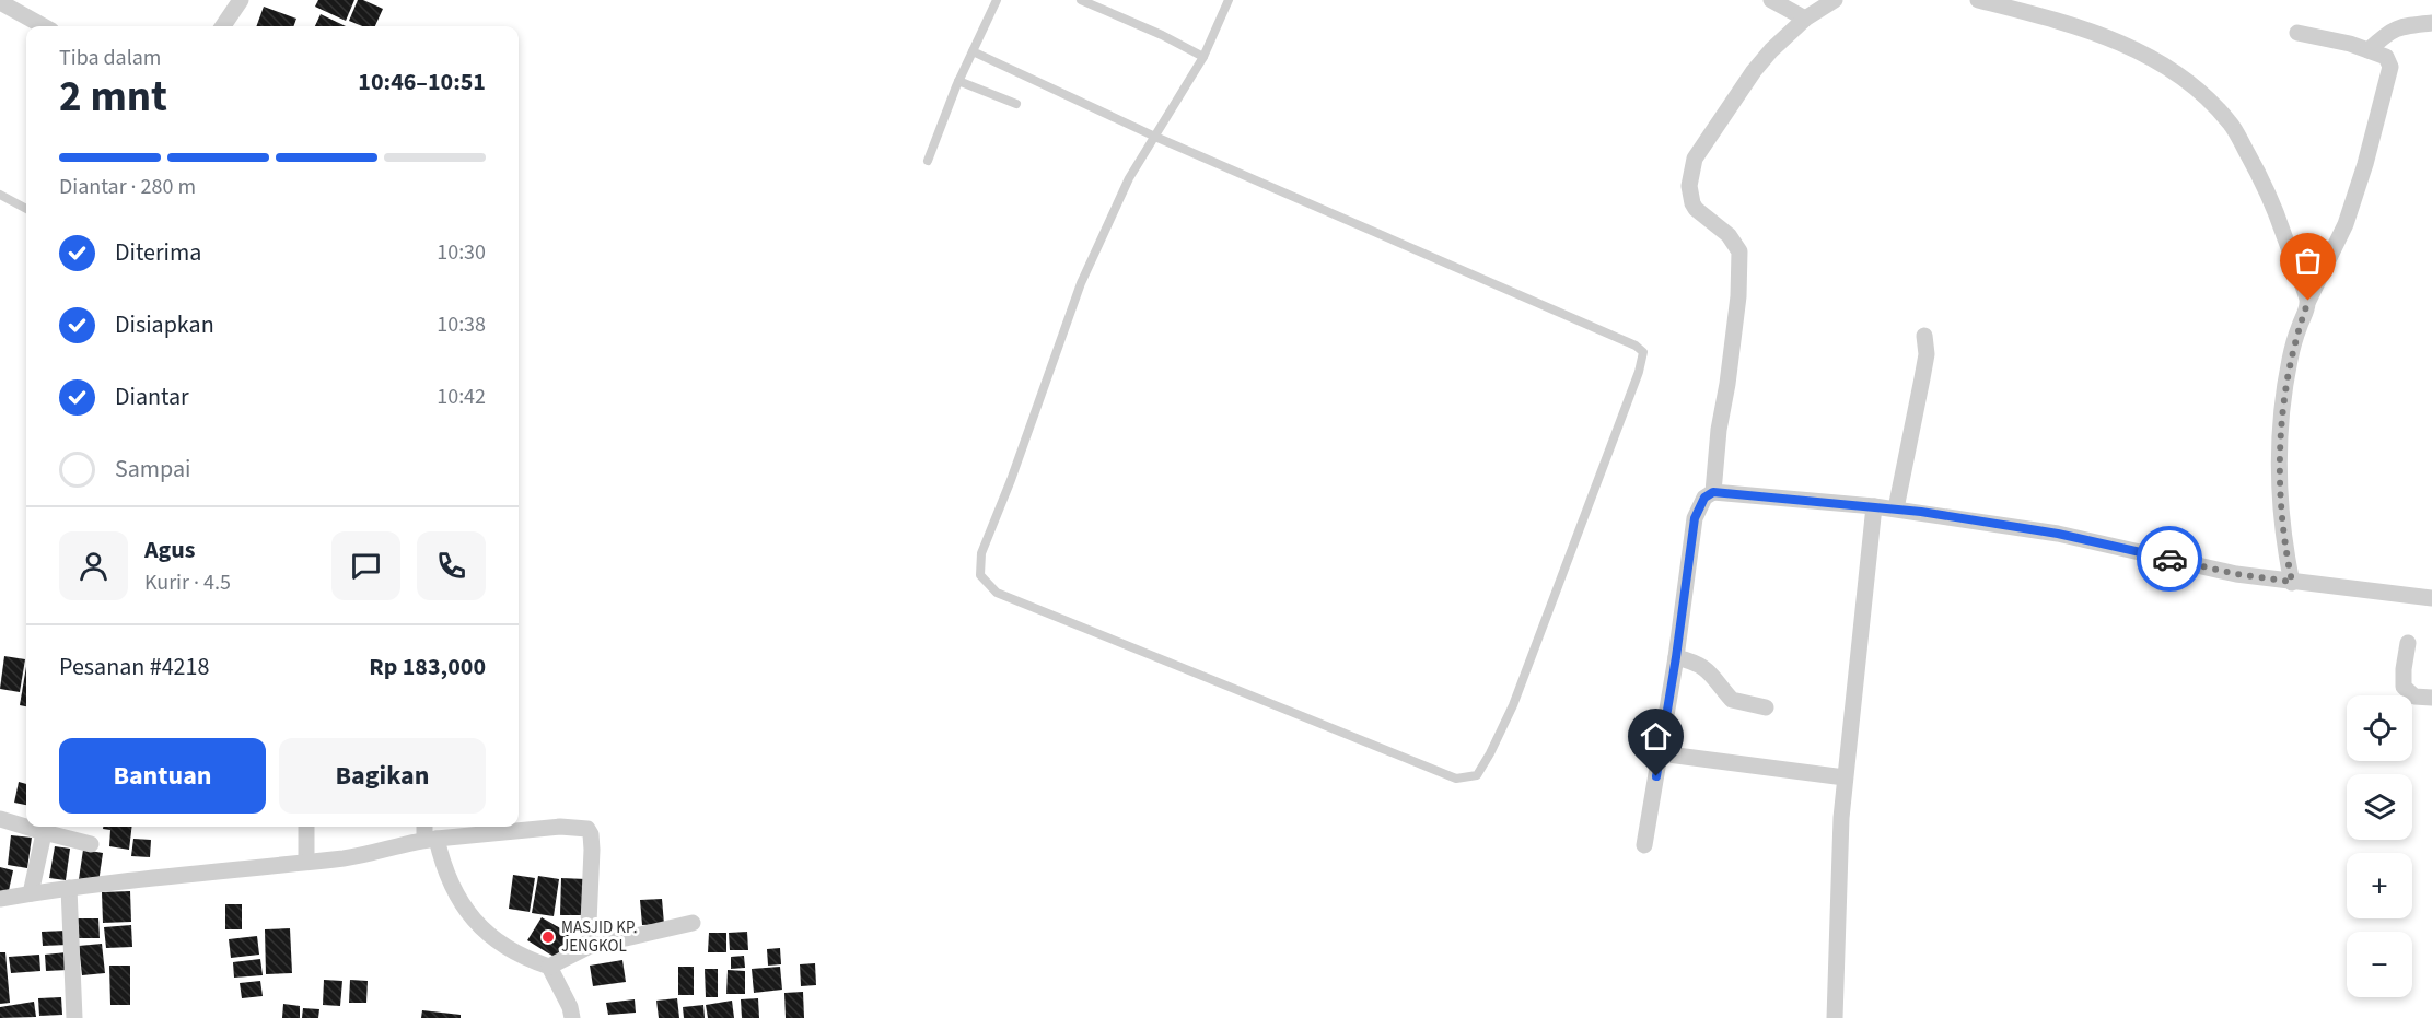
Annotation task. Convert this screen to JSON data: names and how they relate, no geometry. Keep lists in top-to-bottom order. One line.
{"places":["MASJID KP. JENGKOL"],"page":{"heading":["2 mnt","Tiba dalam","10:46–10:51"],"panel":["Agus","Kurir · 4.5","Pesanan #4218","Rp 183,000"],"bar":"Diantar · 280 m","list":[["Diterima","10:30"],["Disiapkan","10:38"],["Diantar","10:42"],"Sampai"],"map_buttons":["+","−"],"buttons":["Bantuan","Bagikan"]}}
